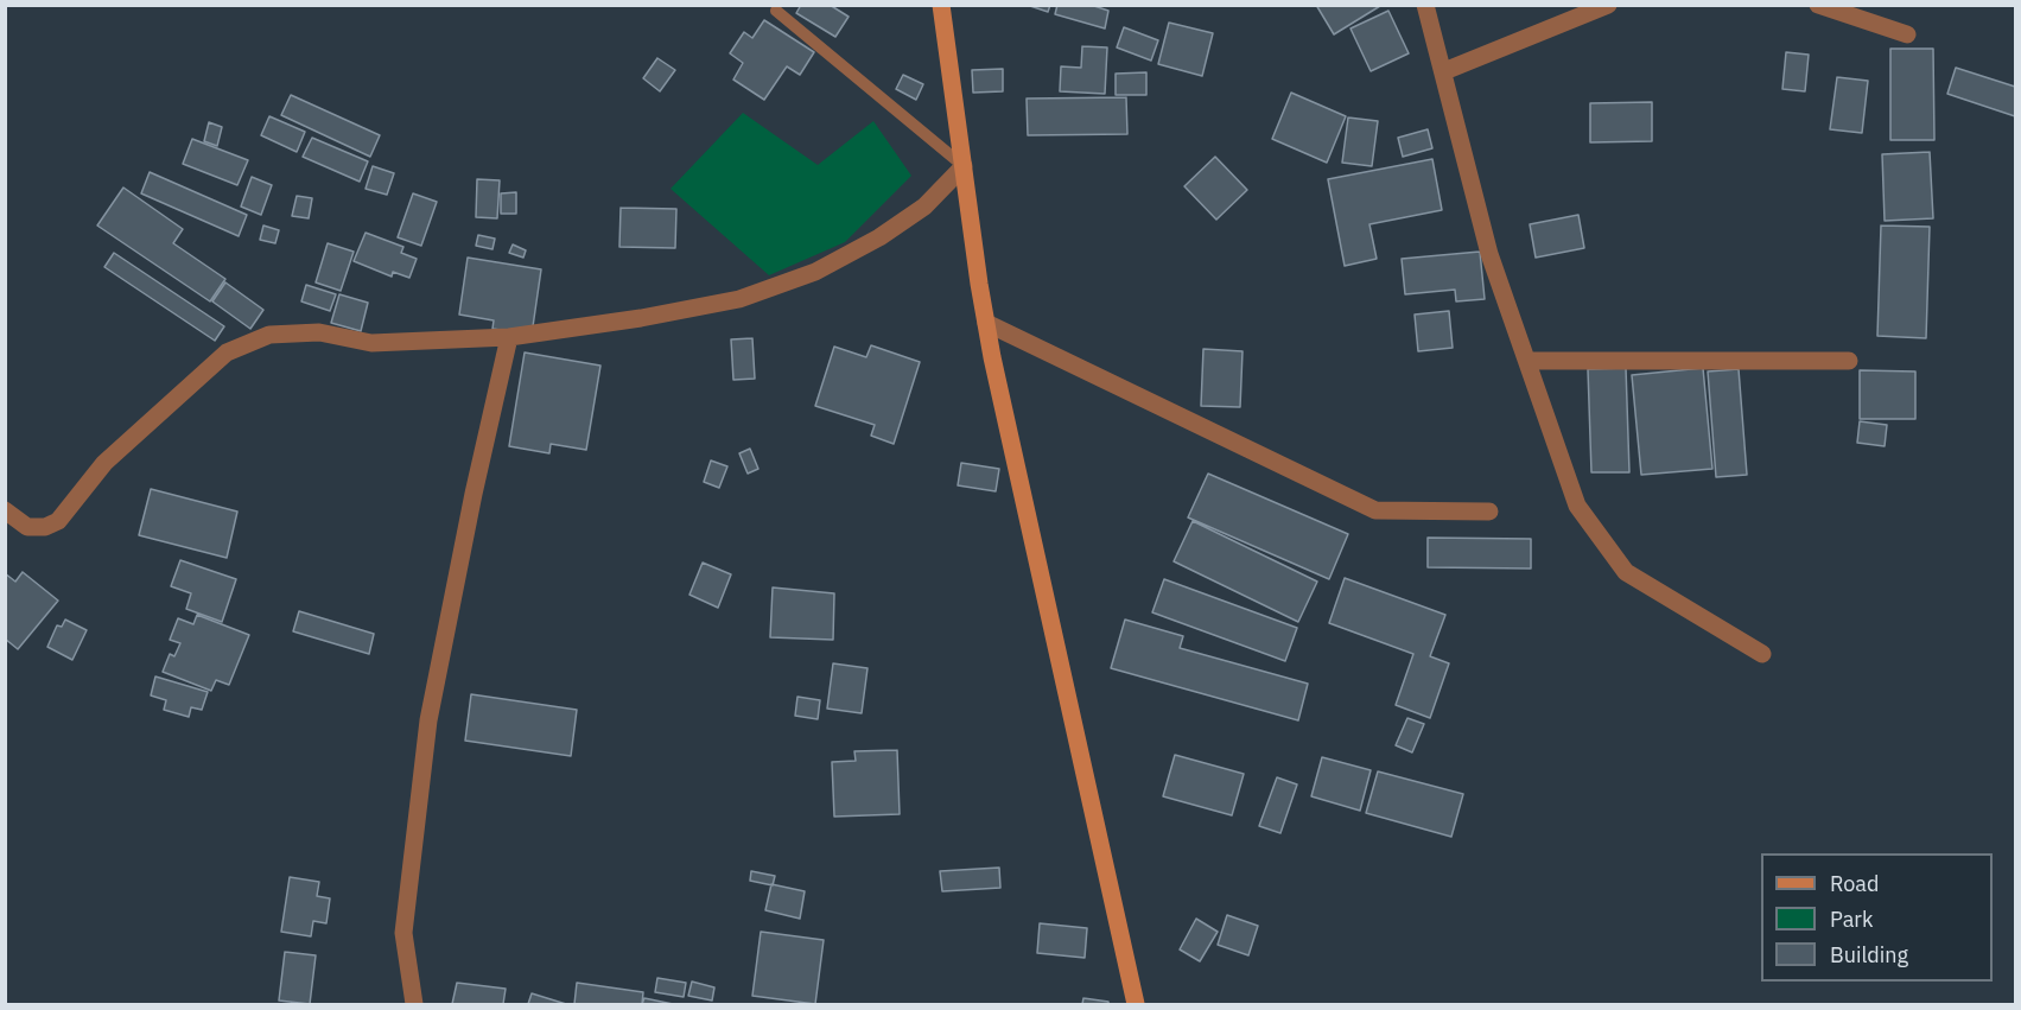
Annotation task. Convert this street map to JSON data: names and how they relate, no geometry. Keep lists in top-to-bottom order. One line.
{"legend":["Road","Park","Building"]}
